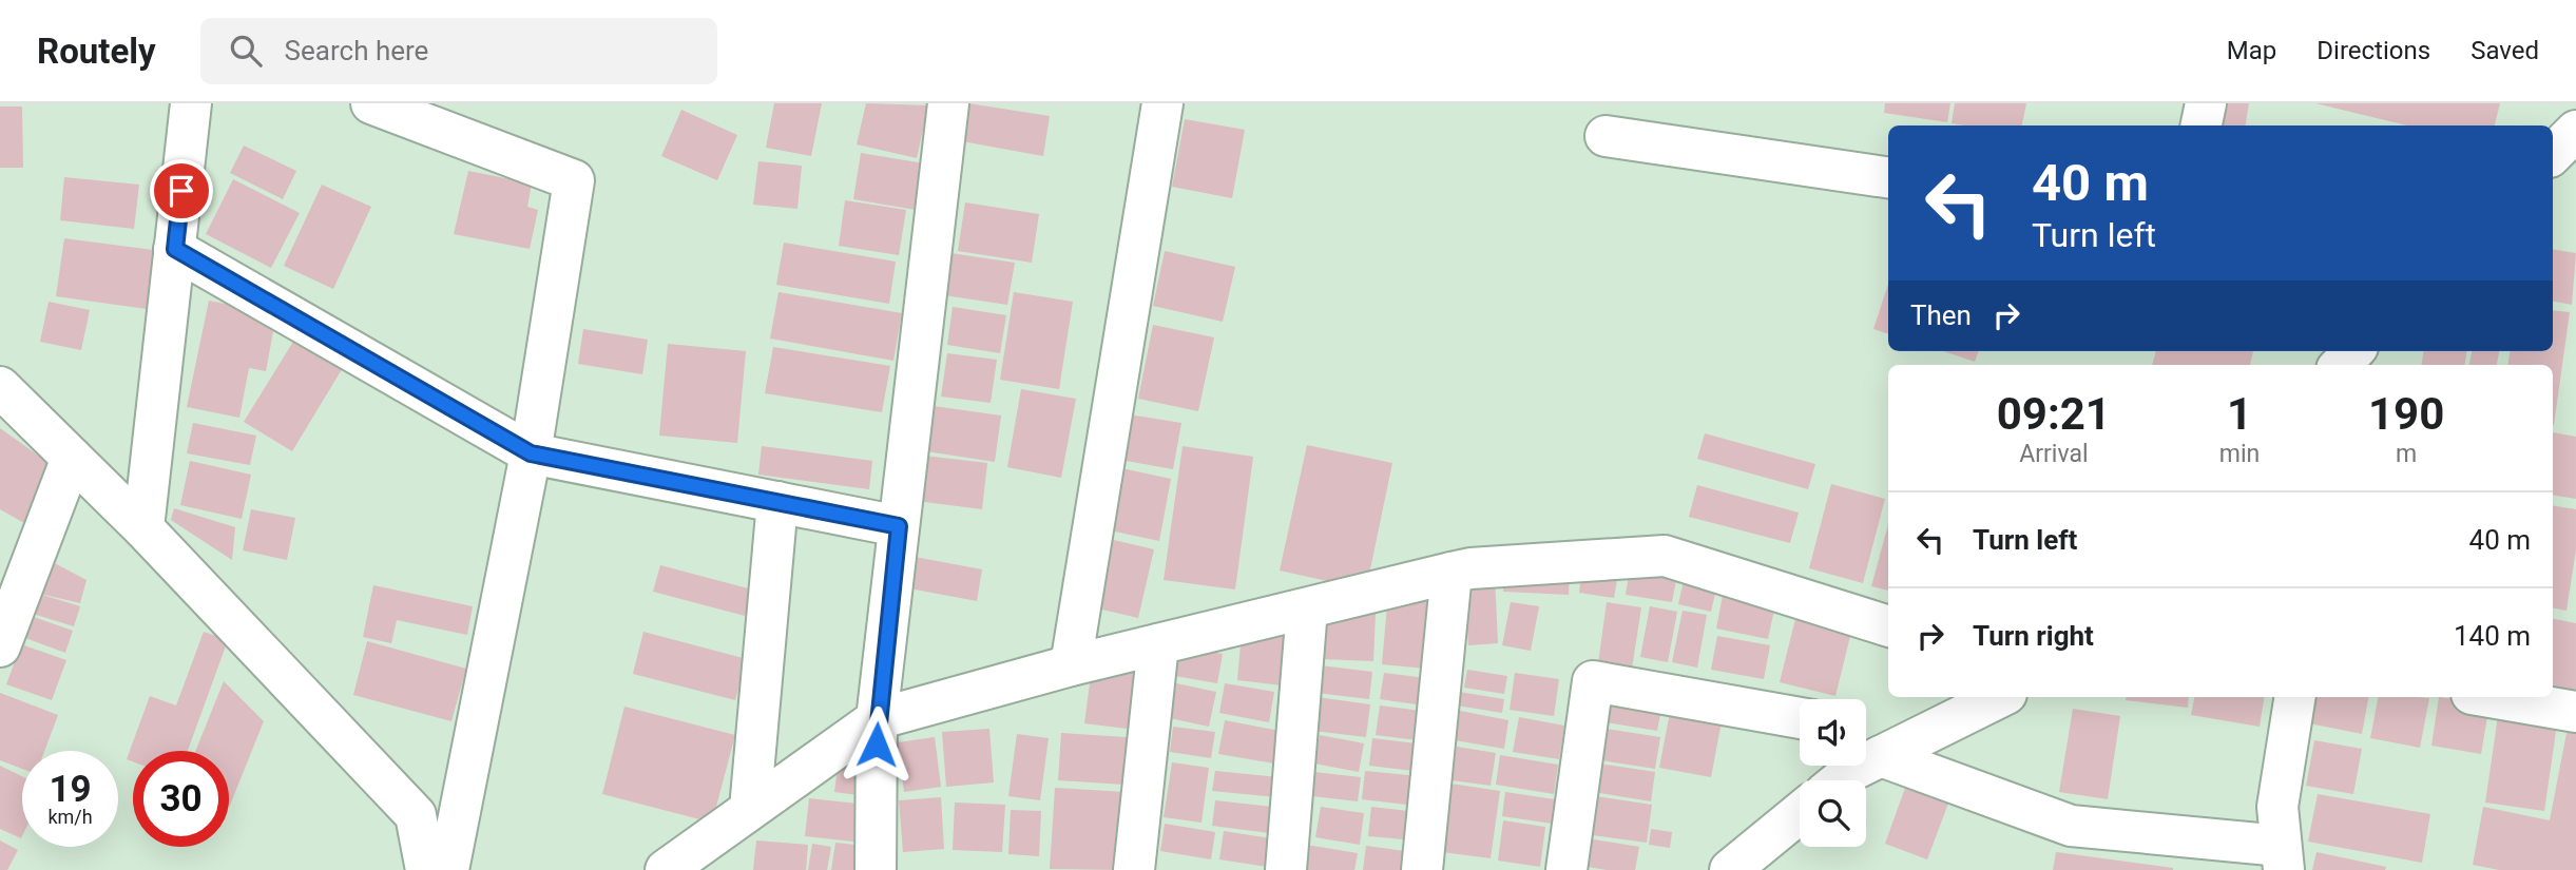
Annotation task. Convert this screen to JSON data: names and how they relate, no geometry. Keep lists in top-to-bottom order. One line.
{"page":{"header":"Routely","search":"Search here","nav":["Map","Directions","Saved"],"turn":["40 m","Turn left"],"then":"Then","eta":["09:21","Arrival","1","min","190","m"],"list":[{"name":"Turn left","value":"40 m"},{"name":"Turn right","value":"140 m"}],"speed":"19 km/h","limit":"30"}}
